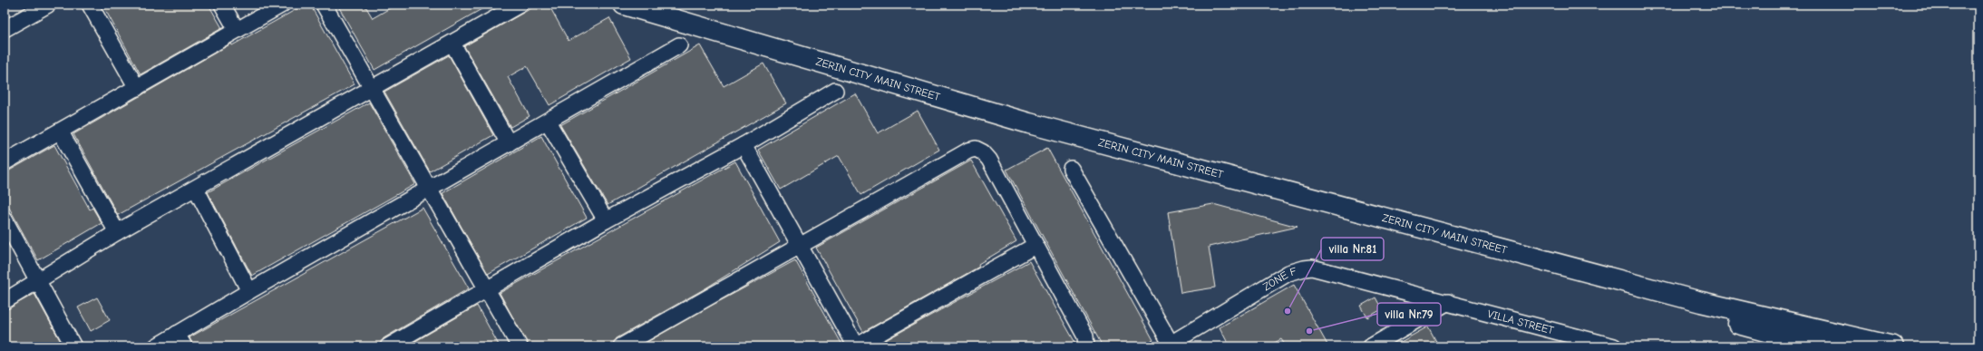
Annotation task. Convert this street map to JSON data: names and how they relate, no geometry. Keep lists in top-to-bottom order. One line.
{"streets":{"street":["ZERIN CITY MAIN STREET","ZONE F","VILLA STREET"]},"crossings":[["ZONE F","VILLA STREET"]],"places":["villa Nr.81","villa Nr.79"]}
